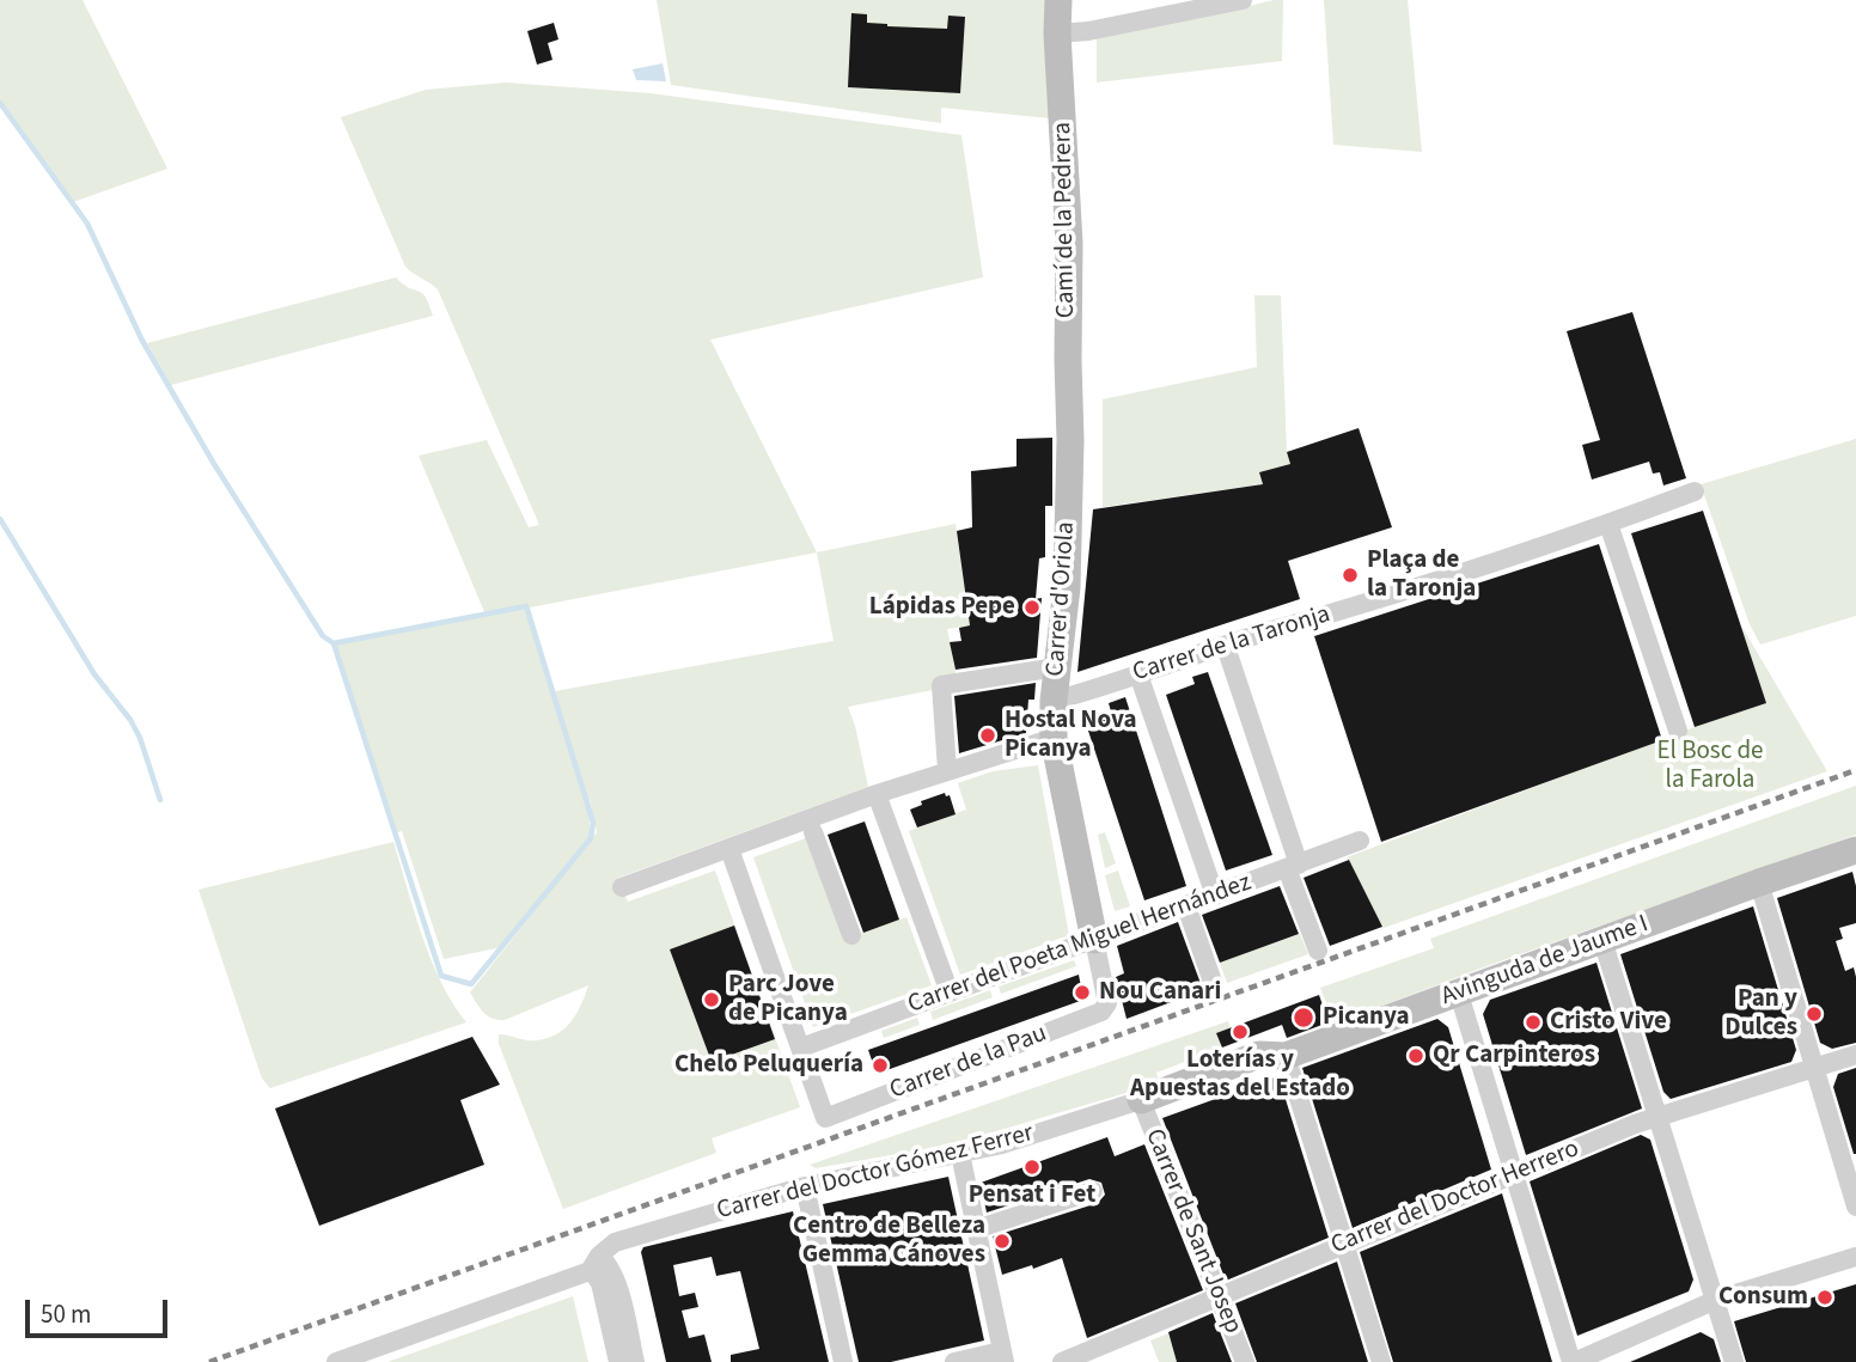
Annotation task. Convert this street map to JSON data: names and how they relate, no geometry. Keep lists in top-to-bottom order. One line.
{"streets":{"street":["Camí de la Pedrera","Carrer d'Oriola","Carrer de la Taronja","Carrer del Poeta Miguel Hernández","Avinguda de Jaume I","Carrer de la Pau","Carrer del Doctor Gómez Ferrer","Carrer del Doctor Herrero","Carrer de Sant Josep"]},"crossings":[["Camí de la Pedrera","Carrer d'Oriola"],["Carrer d'Oriola","Carrer de la Taronja"],["Carrer d'Oriola","Carrer del Poeta Miguel Hernández"],["Carrer d'Oriola","Carrer de la Pau"],["Carrer del Poeta Miguel Hernández","Carrer de la Pau"],["Avinguda de Jaume I","Carrer del Doctor Gómez Ferrer"],["Avinguda de Jaume I","Carrer de Sant Josep"],["Carrer del Doctor Gómez Ferrer","Carrer de Sant Josep"],["Carrer del Doctor Herrero","Carrer de Sant Josep"]],"parks":["El Bosc de la Farola"],"places":["Plaça de la Taronja","Lápidas Pepe","Hostal Nova Picanya","Nou Canari","Parc Jove de Picanya","Pan y Dulces","Picanya","Cristo Vive","Loterías y Apuestas del Estado","Qr Carpinteros","Chelo Peluquería","Pensat i Fet","Centro de Belleza Gemma Cánoves","Consum"],"scale_bar":"50 m"}
